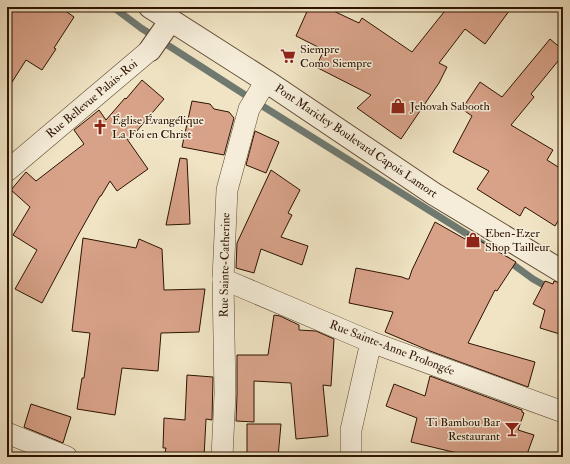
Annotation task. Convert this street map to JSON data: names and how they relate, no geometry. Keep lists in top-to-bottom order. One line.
{"streets":{"street":["Rue Bellevue Palais-Roi","Pont Maricley Boulevard Capois Lamort","Rue Sainte-Catherine","Rue Sainte-Anne Prolongée"]},"crossings":[["Rue Bellevue Palais-Roi","Pont Maricley Boulevard Capois Lamort"],["Pont Maricley Boulevard Capois Lamort","Rue Sainte-Catherine"],["Rue Sainte-Catherine","Rue Sainte-Anne Prolongée"]],"places":{"supermarket":["Siempre Como Siempre"],"shop":["Jehovah Sabooth","Eben-Ezer Shop Tailleur"],"church":["Église Évangélique La Foi en Christ"],"bar":["Ti Bambou Bar Restaurant"]}}
